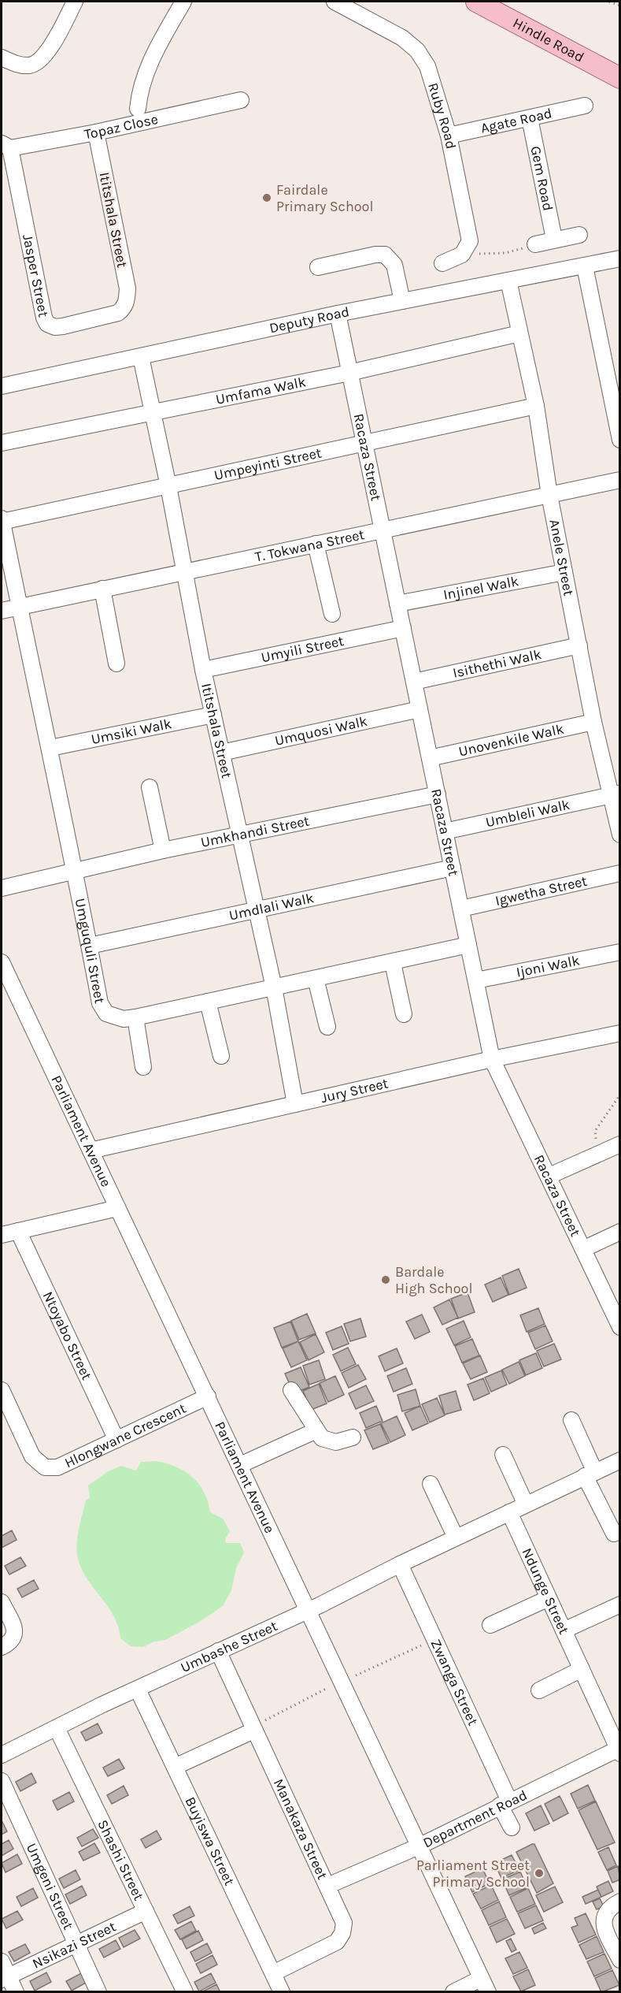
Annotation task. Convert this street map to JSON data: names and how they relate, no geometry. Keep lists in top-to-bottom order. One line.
{"streets":{"main road":["Hindle Road"],"street":["Ruby Road","Agate Road","Topaz Close","Gem Road","Ititshala Street","Jasper Street","Deputy Road","Umfama Walk","Racaza Street","Umpeyinti Street","T. Tokwana Street","Anele Street","Injinel Walk","Umyili Street","Isithethi Walk","Umsiki Walk","Umquosi Walk","Unovenkile Walk","Umbleli Walk","Umkhandi Street","Igwetha Street","Umdlali Walk","Umguquli Street","Ijoni Walk","Jury Street","Parliament Avenue","Ntoyabo Street","Hlongwane Crescent","Ndunge Street","Umbashe Street","Zwanga Street","Department Road","Manakaza Street","Buyiswa Street","Shashi Street","Umgeni Street","Nsikazi Street"]},"crossings":[["Ruby Road","Agate Road"],["Agate Road","Gem Road"],["Topaz Close","Ititshala Street"],["Topaz Close","Jasper Street"],["Ititshala Street","Jasper Street"],["Ititshala Street","Deputy Road"],["Ititshala Street","Umfama Walk"],["Ititshala Street","Umpeyinti Street"],["Ititshala Street","T. Tokwana Street"],["Ititshala Street","Umyili Street"],["Ititshala Street","Umsiki Walk"],["Ititshala Street","Umquosi Walk"],["Ititshala Street","Umkhandi Street"],["Ititshala Street","Umdlali Walk"],["Ititshala Street","Umguquli Street"],["Ititshala Street","Jury Street"],["Deputy Road","Racaza Street"],["Deputy Road","Anele Street"],["Umfama Walk","Racaza Street"],["Umfama Walk","Anele Street"],["Racaza Street","Umpeyinti Street"],["Racaza Street","T. Tokwana Street"],["Racaza Street","Injinel Walk"],["Racaza Street","Umyili Street"],["Racaza Street","Isithethi Walk"],["Racaza Street","Umquosi Walk"],["Racaza Street","Unovenkile Walk"],["Racaza Street","Umbleli Walk"],["Racaza Street","Umkhandi Street"],["Racaza Street","Igwetha Street"],["Racaza Street","Umdlali Walk"],["Racaza Street","Umguquli Street"],["Racaza Street","Ijoni Walk"],["Racaza Street","Jury Street"],["Umpeyinti Street","Anele Street"],["Umpeyinti Street","Umguquli Street"],["T. Tokwana Street","Anele Street"],["T. Tokwana Street","Umguquli Street"],["Anele Street","Injinel Walk"],["Anele Street","Isithethi Walk"],["Anele Street","Unovenkile Walk"],["Anele Street","Umbleli Walk"],["Umsiki Walk","Umguquli Street"],["Umkhandi Street","Umguquli Street"],["Umdlali Walk","Umguquli Street"],["Jury Street","Parliament Avenue"],["Parliament Avenue","Hlongwane Crescent"],["Parliament Avenue","Umbashe Street"],["Parliament Avenue","Department Road"],["Ntoyabo Street","Hlongwane Crescent"],["Ndunge Street","Umbashe Street"],["Ndunge Street","Department Road"],["Umbashe Street","Zwanga Street"],["Umbashe Street","Manakaza Street"],["Umbashe Street","Buyiswa Street"],["Umbashe Street","Shashi Street"],["Zwanga Street","Department Road"],["Department Road","Manakaza Street"],["Manakaza Street","Buyiswa Street"],["Shashi Street","Nsikazi Street"],["Umgeni Street","Nsikazi Street"]],"places":["Fairdale Primary School","Bardale High School","Parliament Street Primary School"]}
